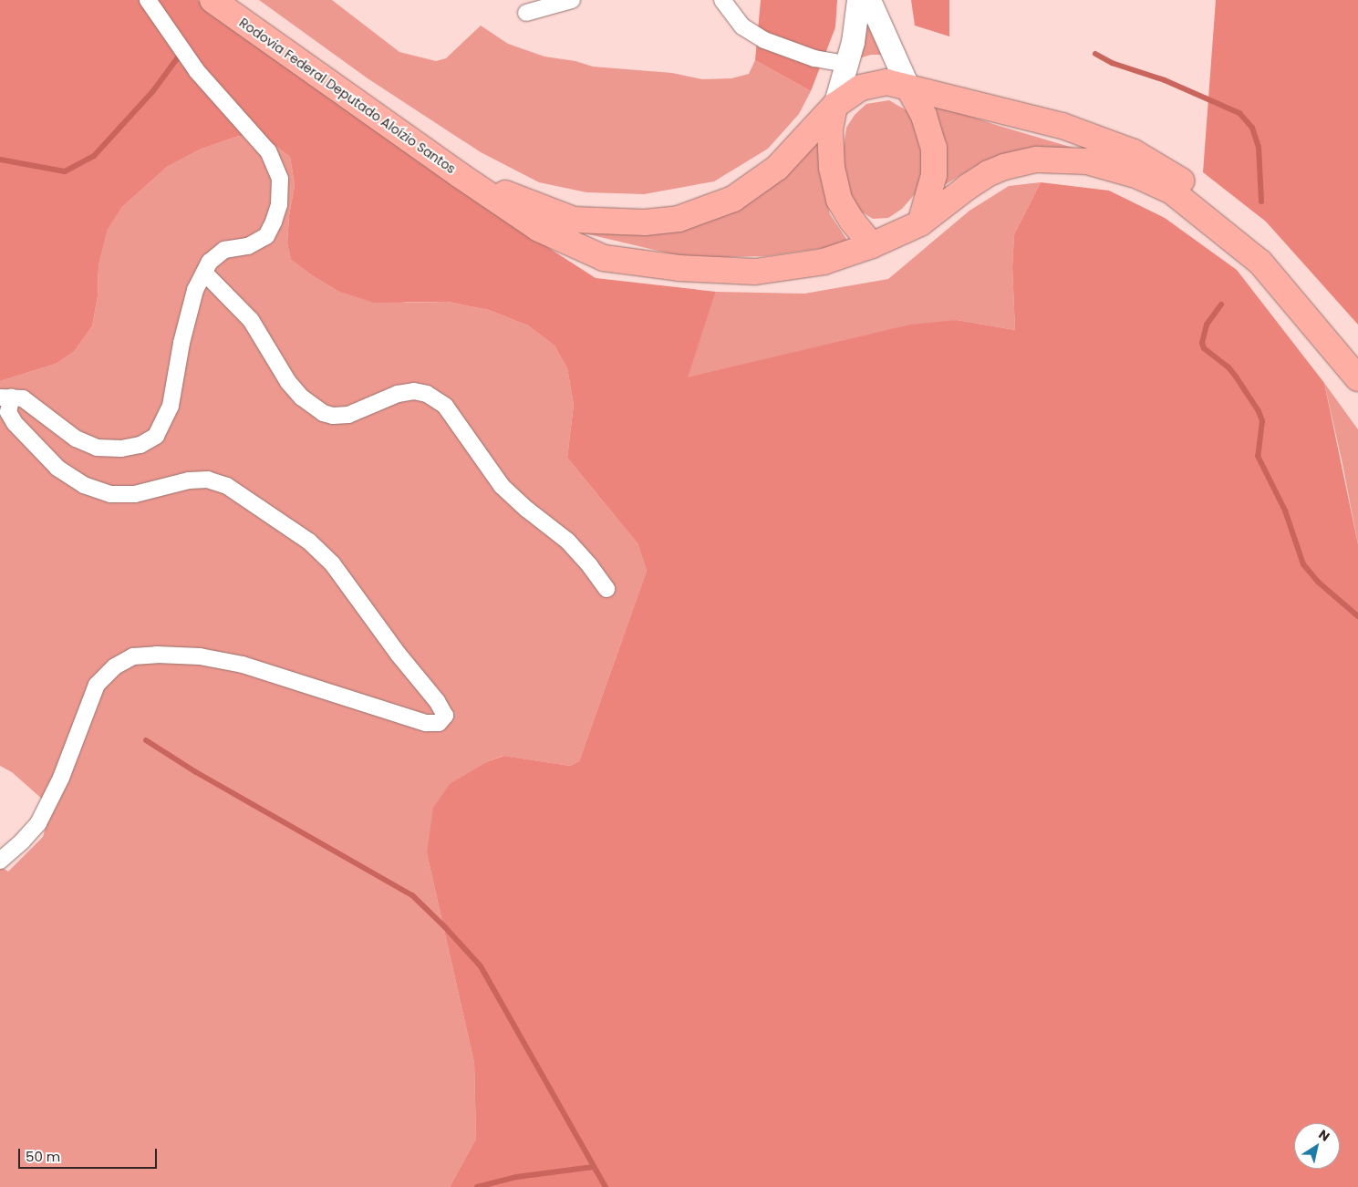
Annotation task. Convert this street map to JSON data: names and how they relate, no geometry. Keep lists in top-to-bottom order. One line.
{"streets":{"highway":["Rodovia Federal Deputado Aloízio Santos"]},"scale_bar":"50 m","north":"top right"}
